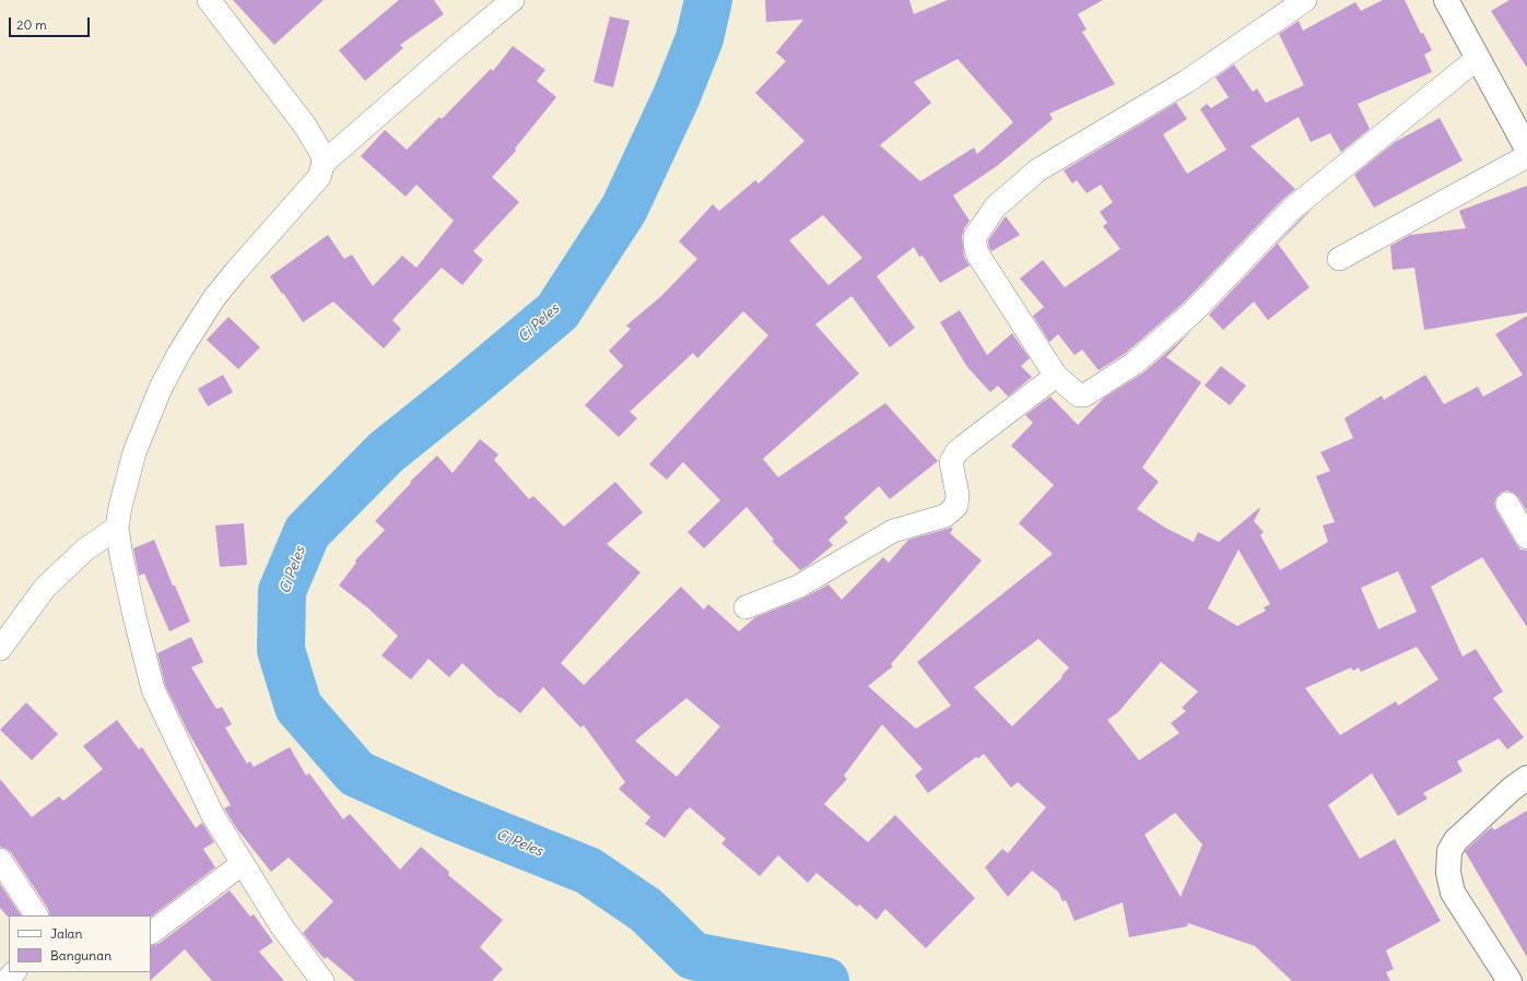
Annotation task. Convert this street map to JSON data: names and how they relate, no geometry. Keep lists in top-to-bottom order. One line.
{"water":["Ci Peles"],"legend":["Jalan","Bangunan"],"scale_bar":"20 m"}
